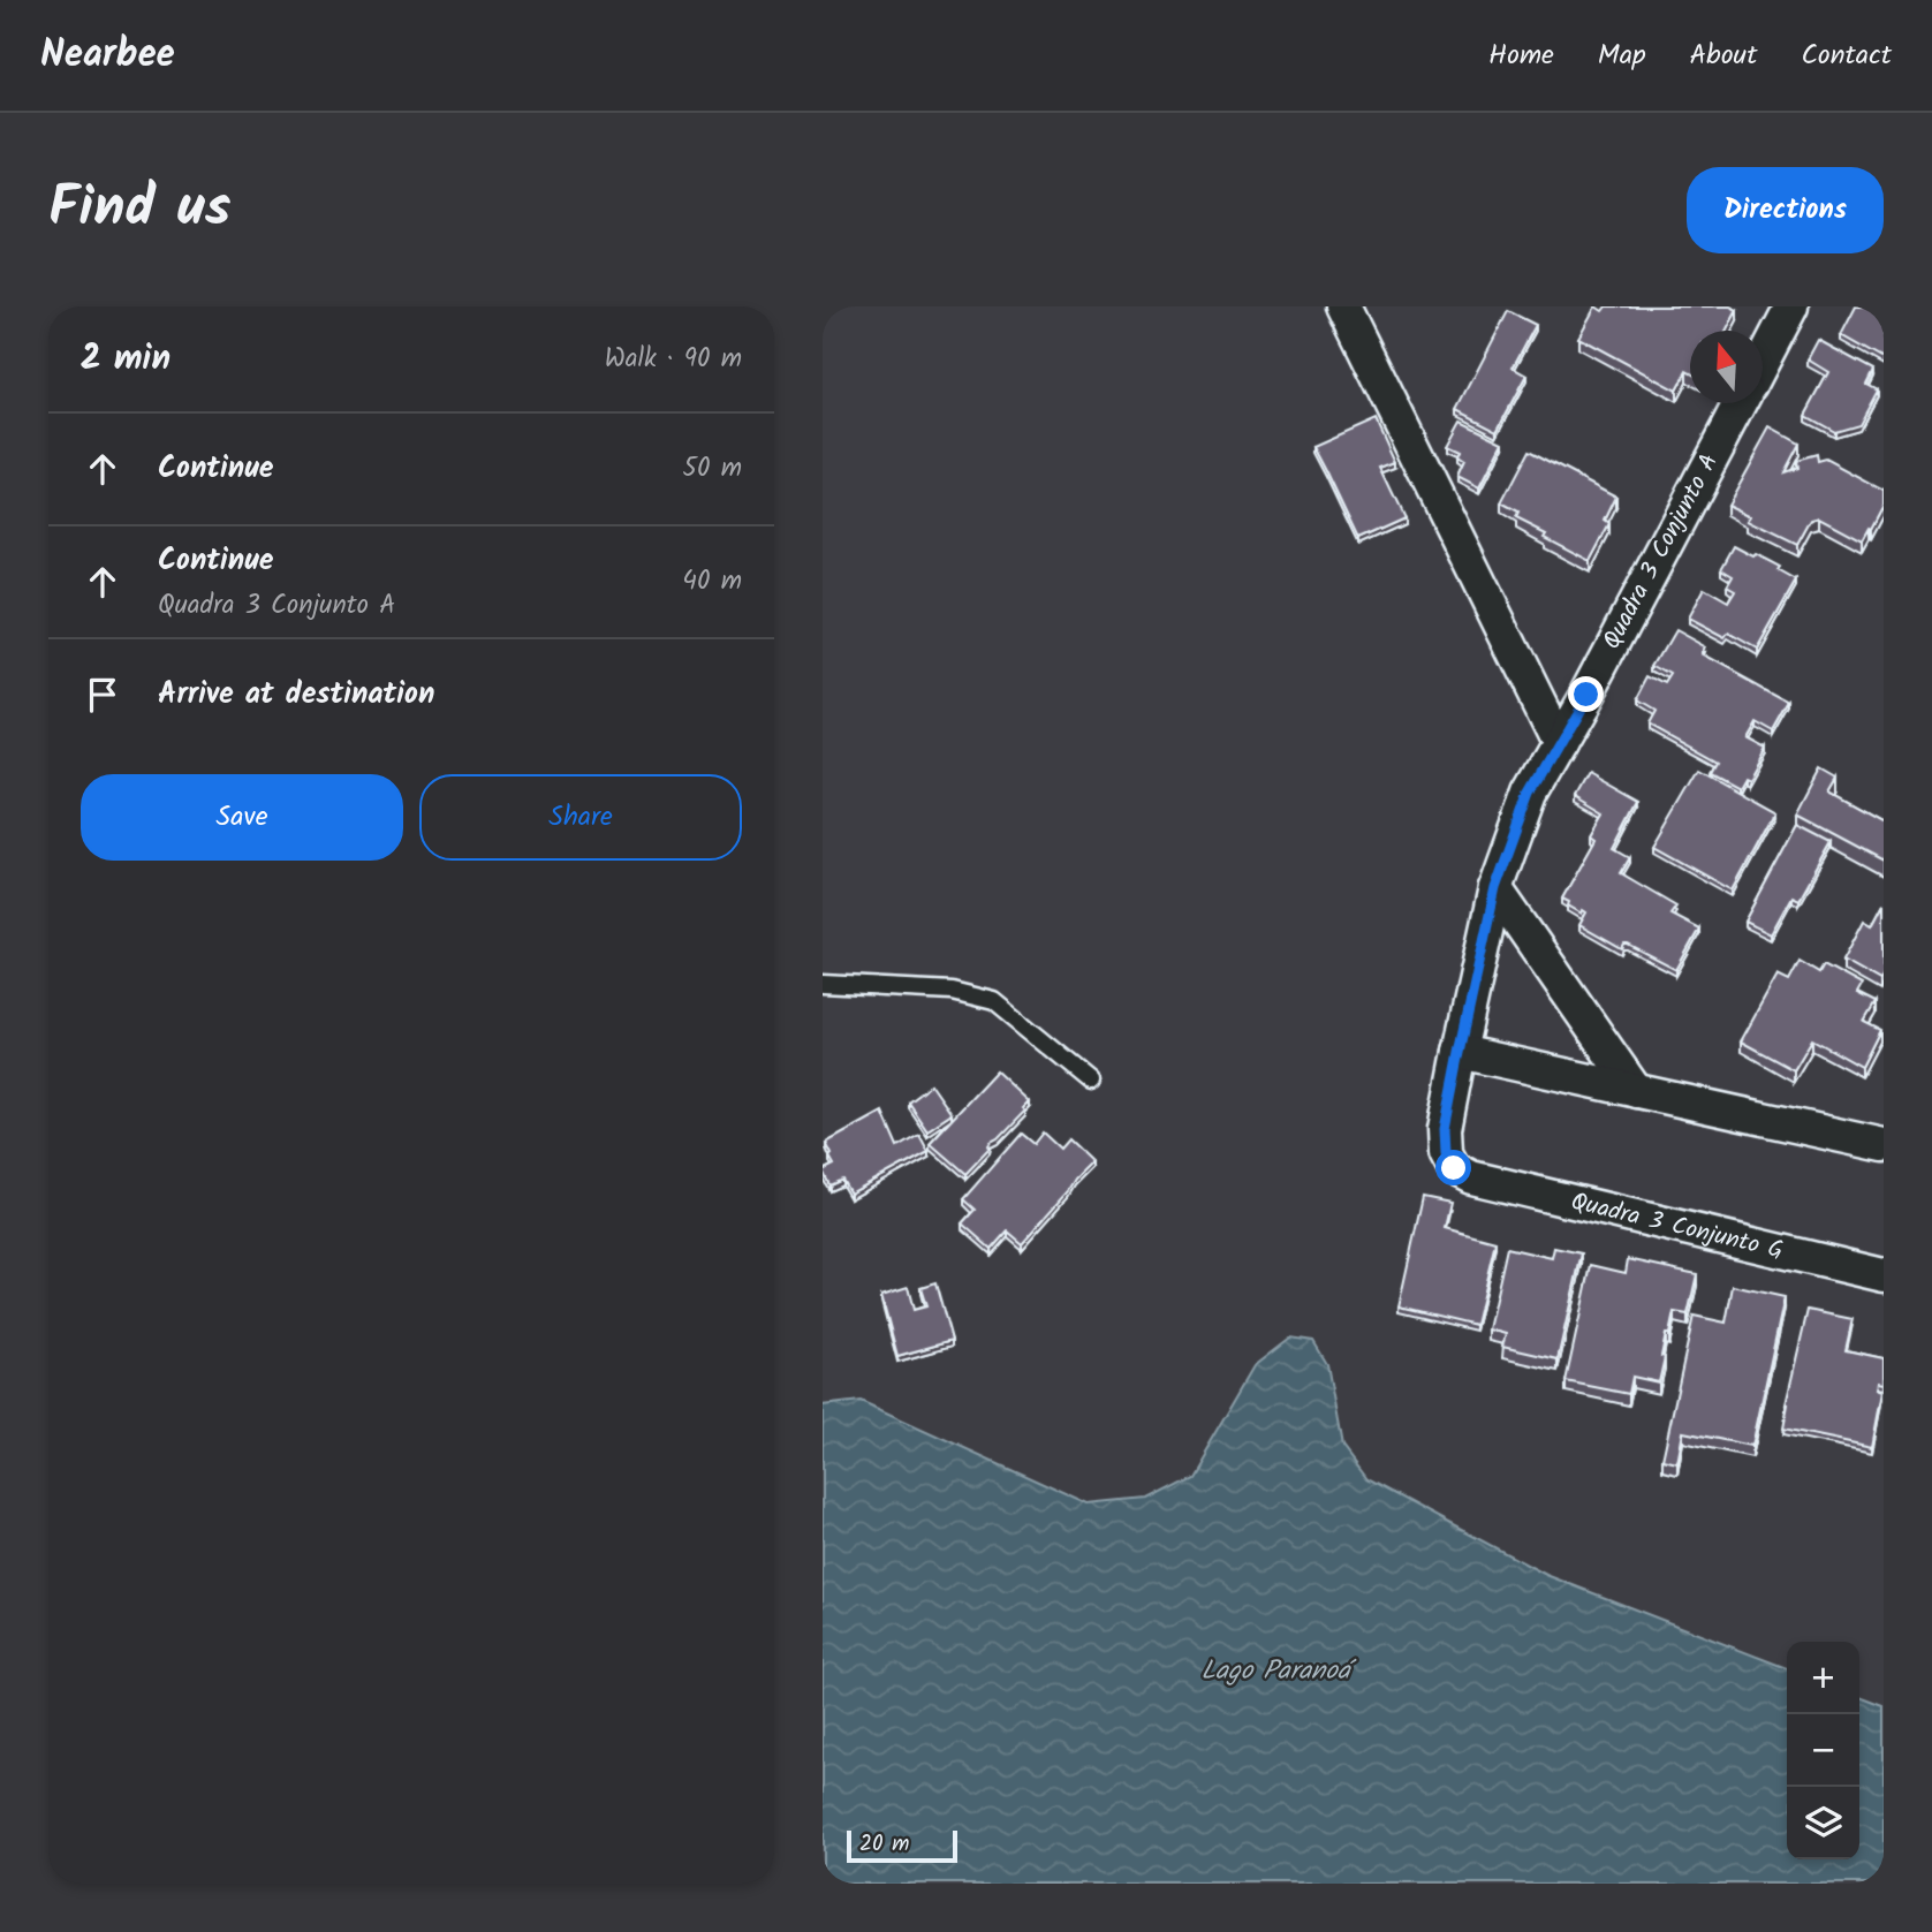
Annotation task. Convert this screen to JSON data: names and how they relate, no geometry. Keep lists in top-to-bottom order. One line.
{"streets":{"street":["Quadra 3 Conjunto A","Quadra 3 Conjunto G"]},"crossings":[["Quadra 3 Conjunto A","Quadra 3 Conjunto G"]],"water":["Lago Paranoá"],"scale_bar":"20 m","north":"top","page":{"header":"Nearbee","nav":["Home","Map","About","Contact"],"title":"Find us","buttons":["Directions",["Save","Share"]],"heading":["2 min","Walk · 90 m"],"list":[["Continue","50 m"],["Continue","Quadra 3 Conjunto A","40 m"],"Arrive at destination"],"map_buttons":["+","−"],"scale":"20 m"}}
